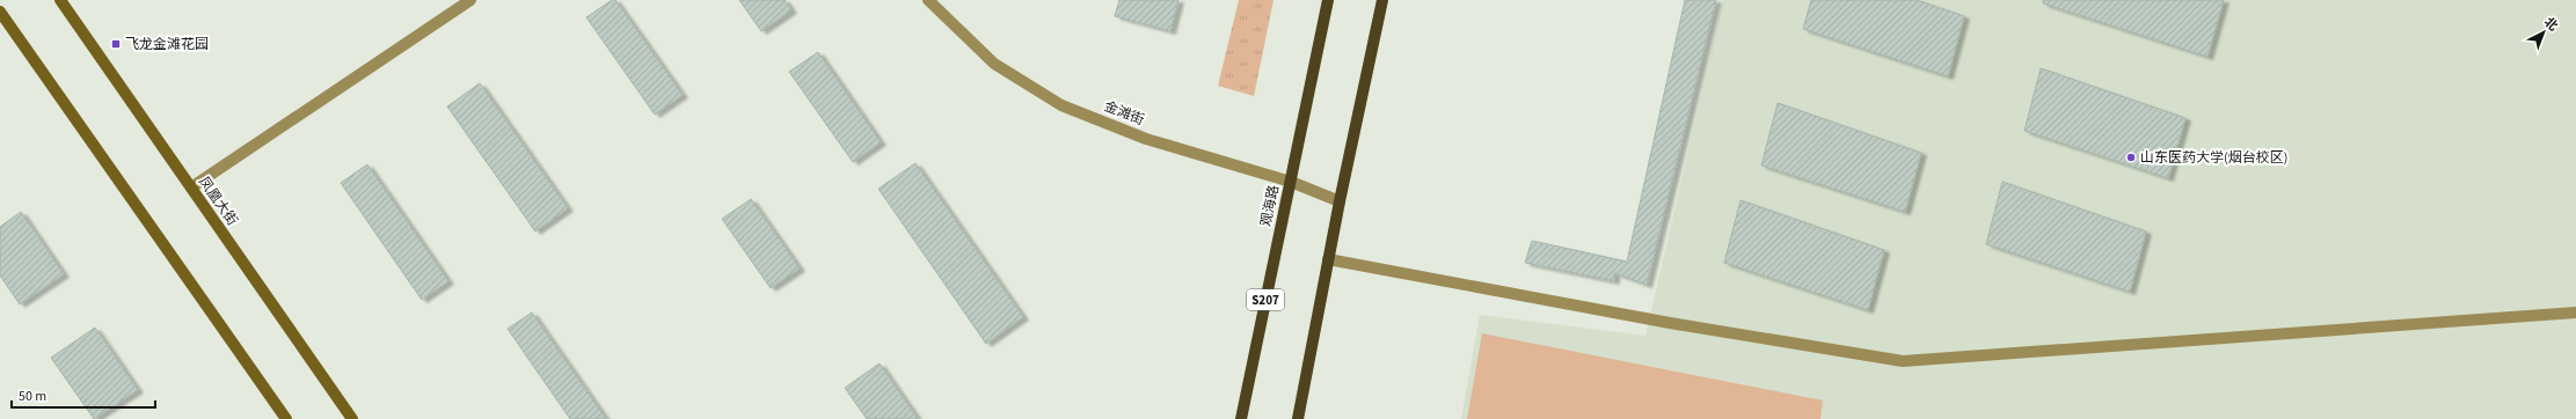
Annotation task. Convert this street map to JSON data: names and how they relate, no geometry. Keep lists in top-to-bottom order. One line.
{"streets":{"main road":["凤凰大街","观海路","S207"],"street":["金滩街"]},"crossings":[["金滩街","观海路"]],"places":{"transit":["飞龙金滩花园"],"other":["山东医药大学(烟台校区)"]},"scale_bar":"50 m","north":"top right"}
